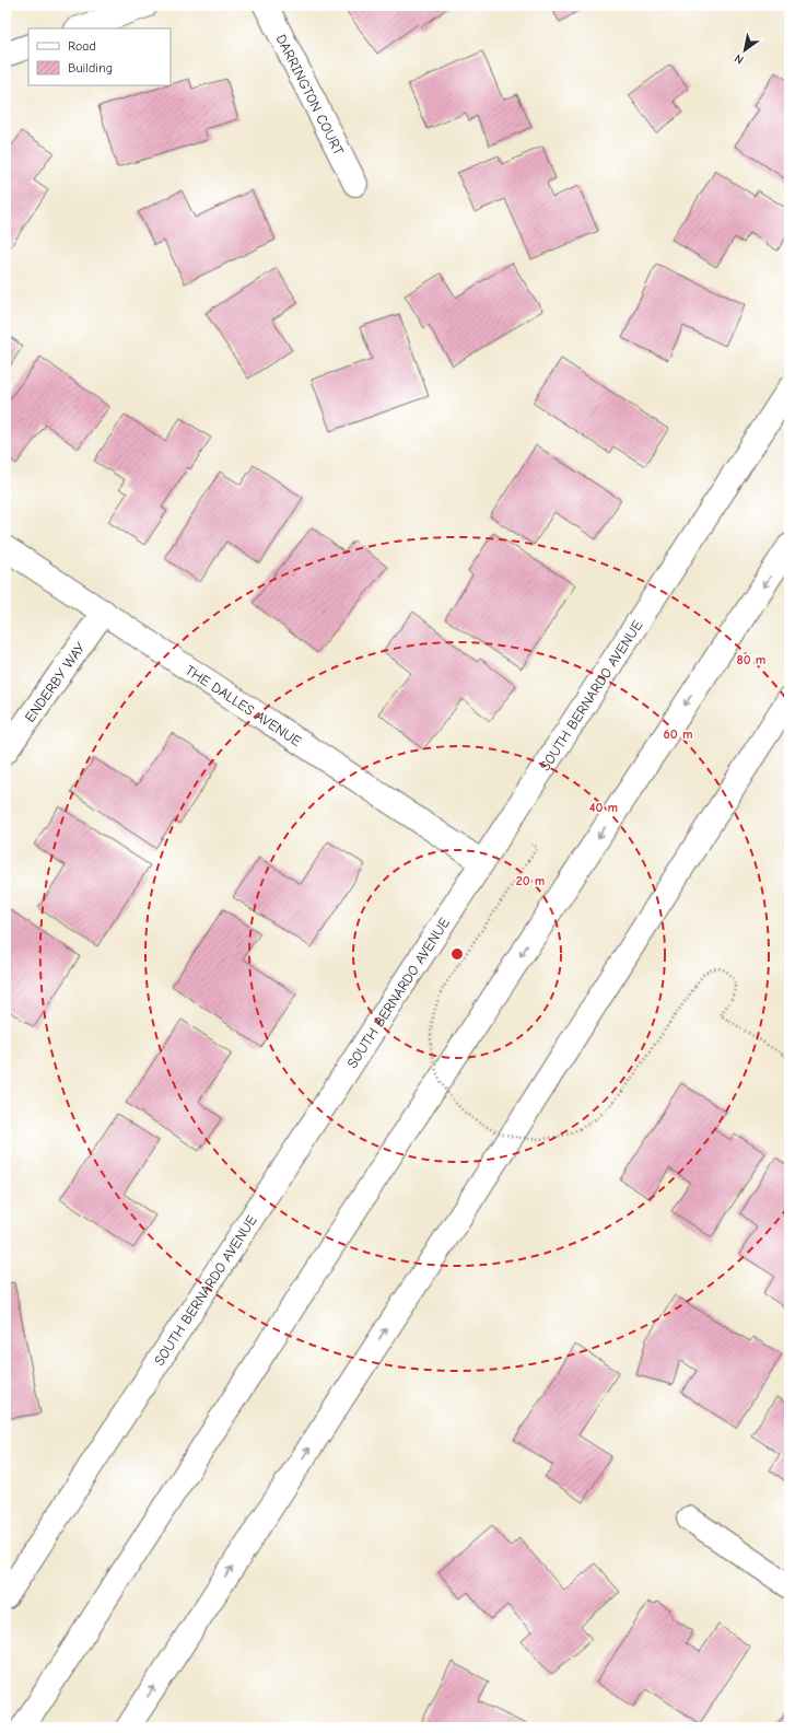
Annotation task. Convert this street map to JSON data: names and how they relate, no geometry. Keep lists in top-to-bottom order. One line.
{"streets":{"main road":["DARRINGTON COURT","ENDERBY WAY","SOUTH BERNARDO AVENUE","THE DALLES AVENUE"]},"crossings":[["ENDERBY WAY","THE DALLES AVENUE"],["SOUTH BERNARDO AVENUE","THE DALLES AVENUE"]],"legend":["Road","Building"],"north":"bottom left","rings":["80 m","60 m","40 m","20 m"]}
